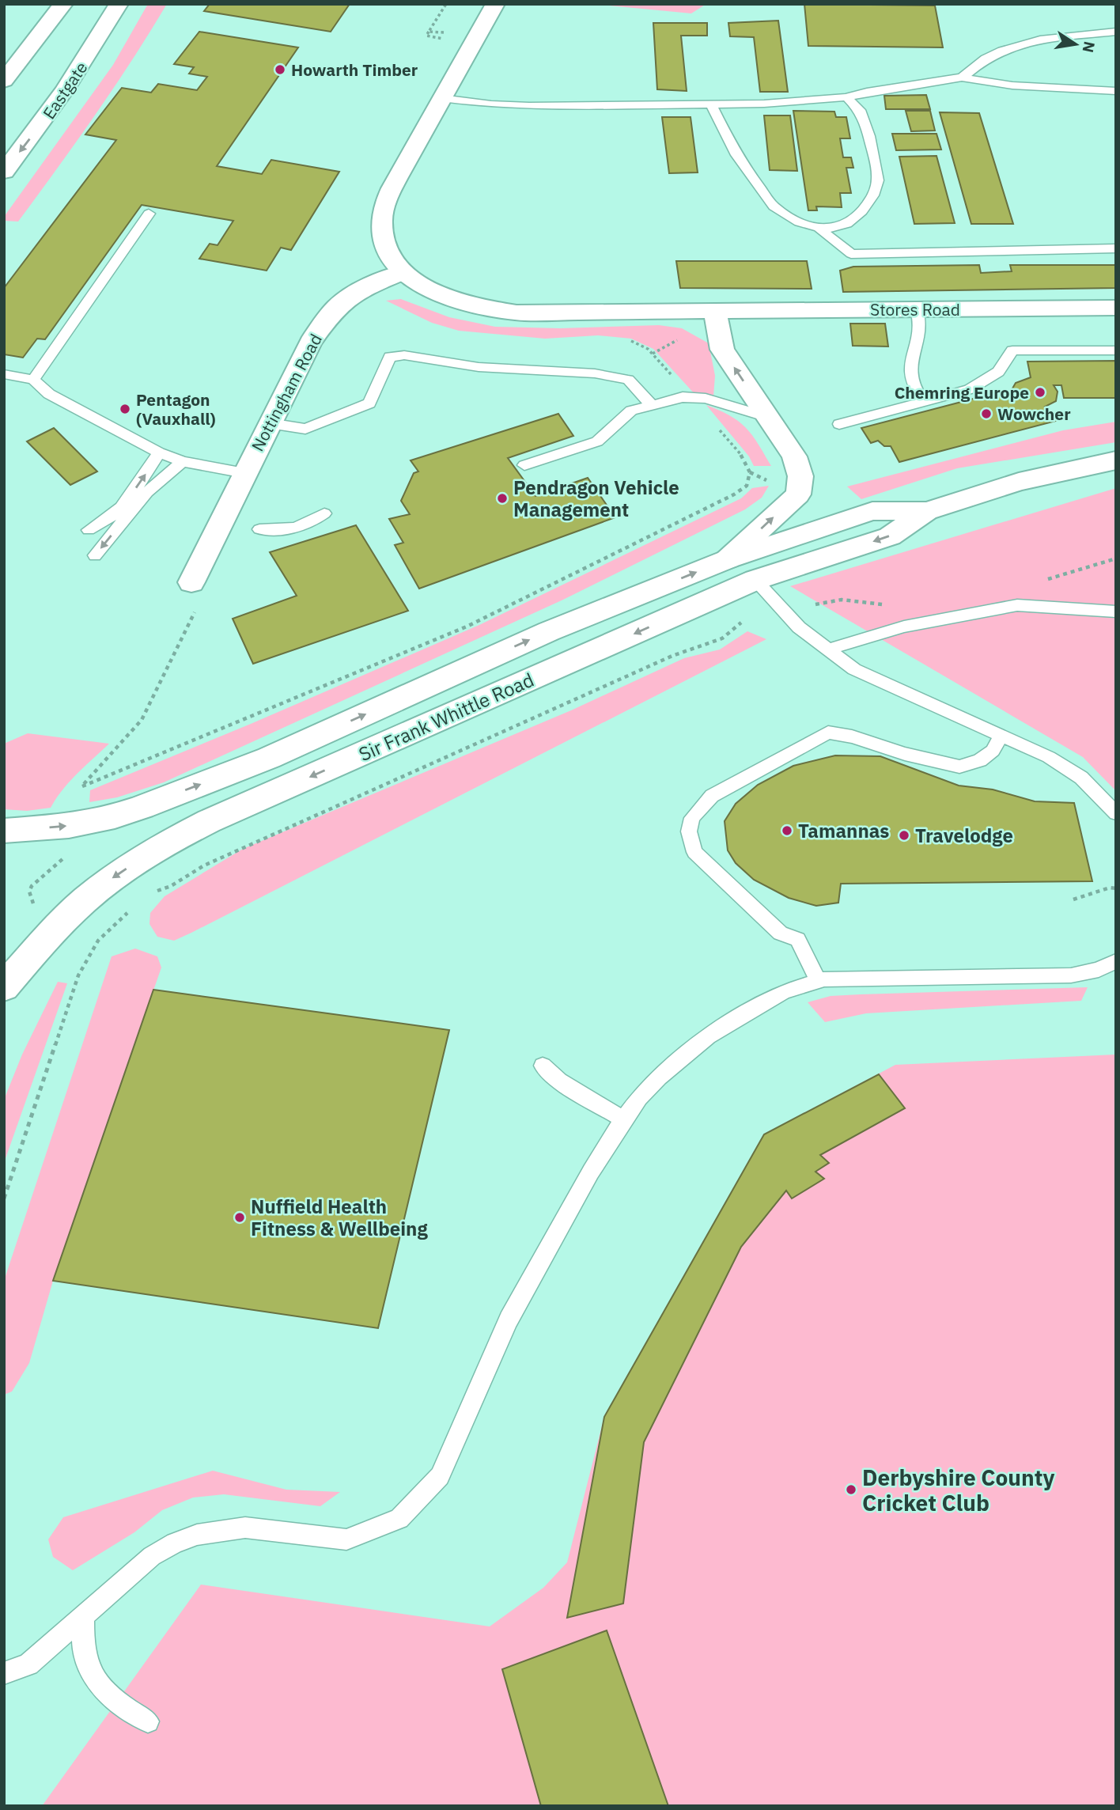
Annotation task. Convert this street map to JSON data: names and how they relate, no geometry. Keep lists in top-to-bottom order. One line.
{"streets":{"main road":["Eastgate","Stores Road","Nottingham Road","Sir Frank Whittle Road"]},"crossings":[["Stores Road","Nottingham Road"]],"places":["Howarth Timber","Chemring Europe","Pentagon (Vauxhall)","Wowcher","Pendragon Vehicle Management","Tamannas","Travelodge","Nuffield Health Fitness & Wellbeing","Derbyshire County Cricket Club"],"north":"right"}
